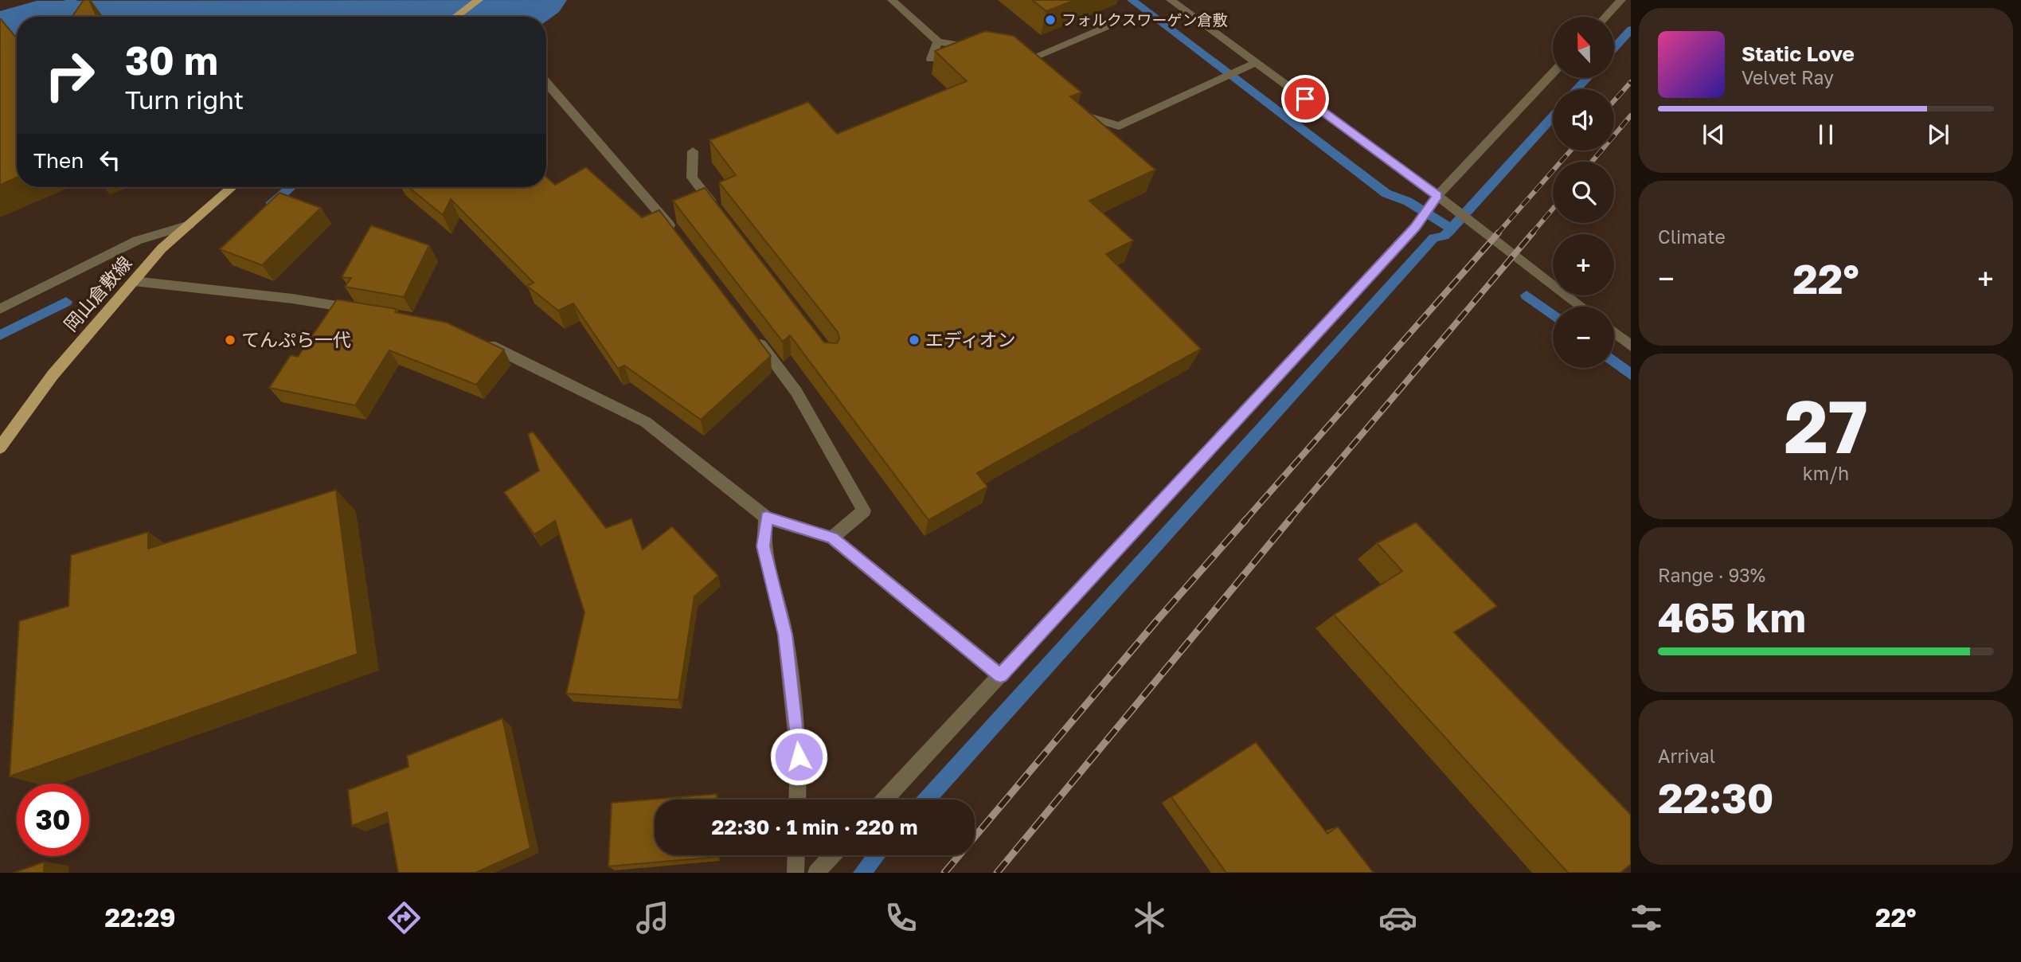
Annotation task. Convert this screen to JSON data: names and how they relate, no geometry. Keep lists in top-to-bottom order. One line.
{"streets":{"main road":["岡山倉敷線"]},"places":["フォルクスワーゲン倉敷","てんぷら一代","エディオン"],"north":"top","page":{"map_buttons":["+","−"],"turn":["30 m","Turn right"],"song":["Static Love","Velvet Ray"],"then":"Then","tile":["Climate",["27","km/h"],["Range · 93%","465 km"],["Arrival","22:30"]],"heat":["−","22°","+"],"limit":"30","trip":"22:30 · 1 min · 220 m","tabs":["22:29","22°"]}}
